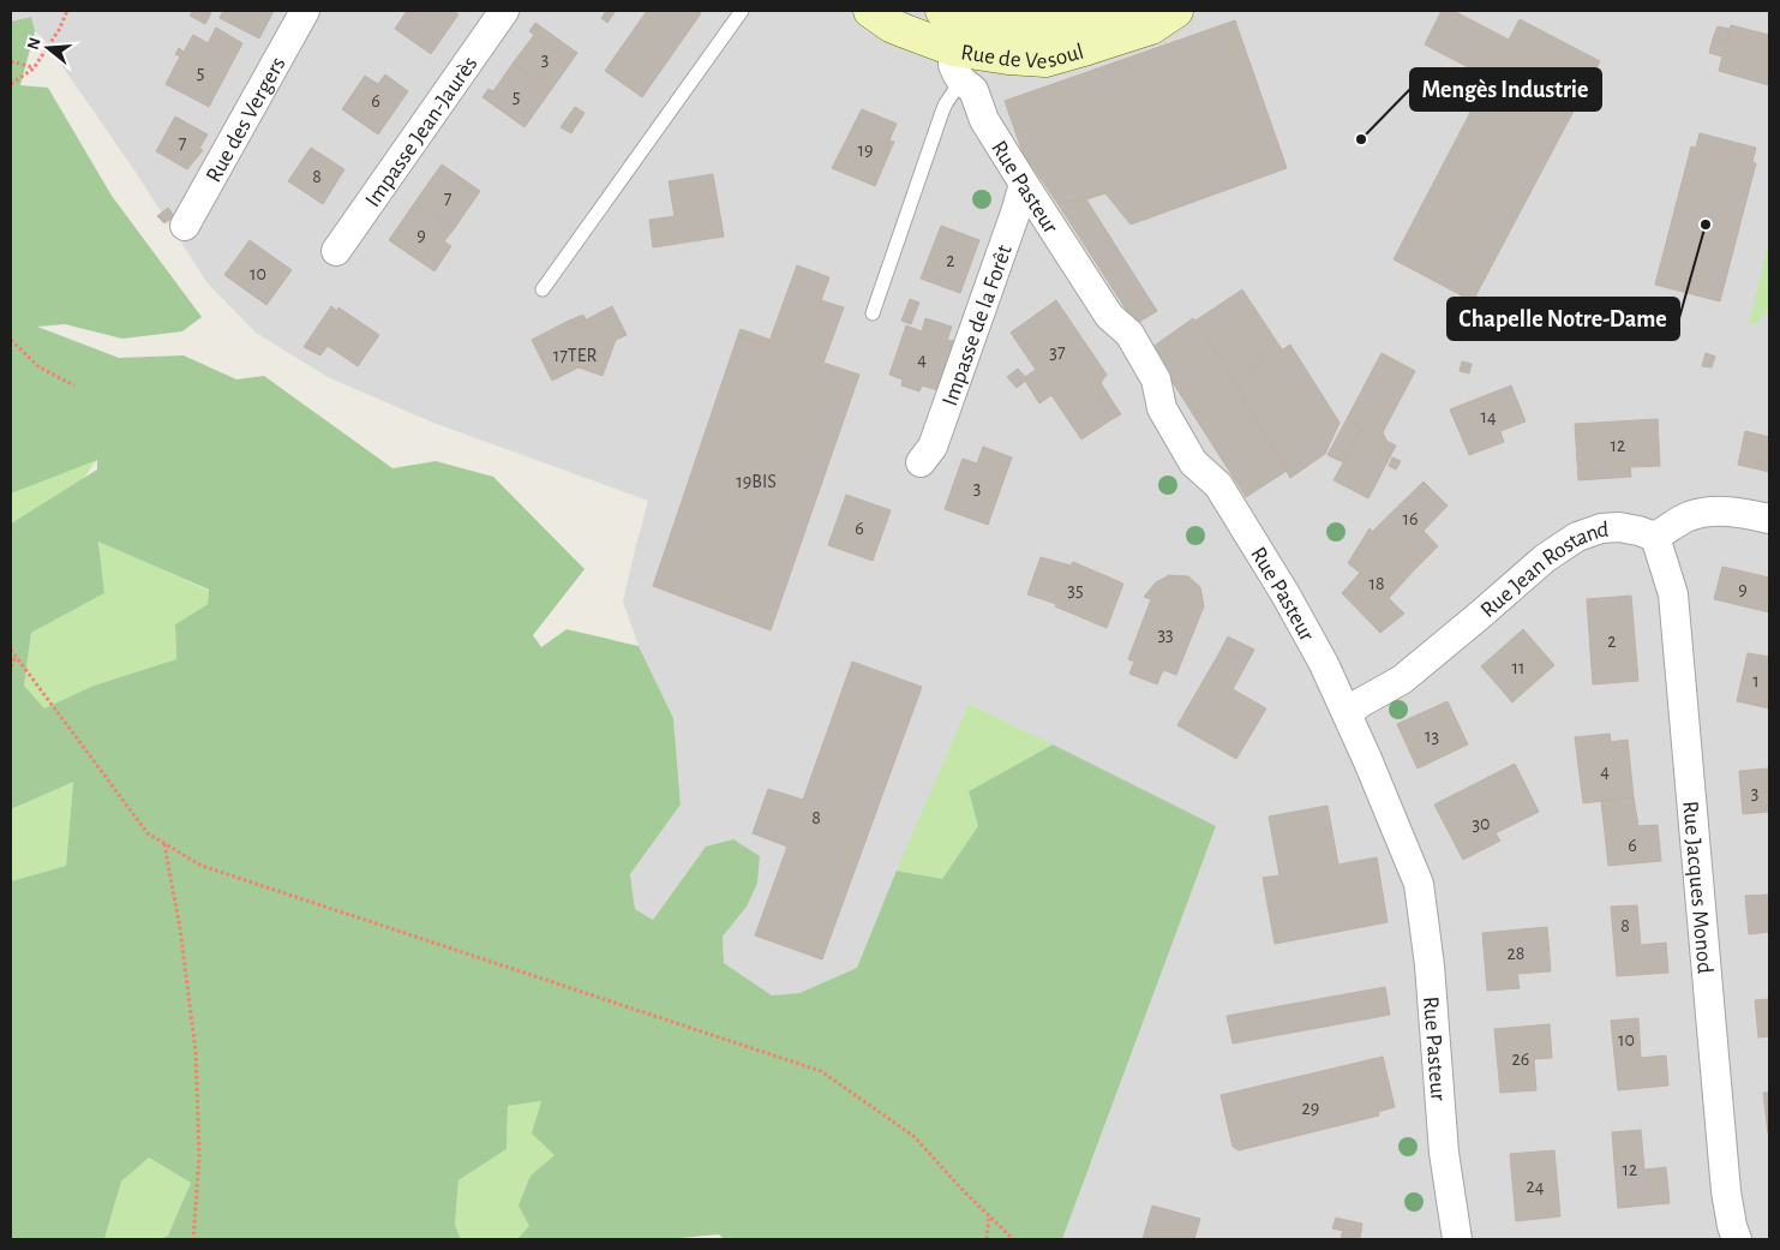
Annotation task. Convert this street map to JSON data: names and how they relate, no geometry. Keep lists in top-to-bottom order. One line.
{"streets":{"street":["Rue de Vesoul","Rue des Vergers","Impasse Jean-Jaurès","Rue Pasteur","Impasse de la Forêt","Rue Jean Rostand","Rue Jacques Monod"]},"crossings":[["Rue de Vesoul","Rue Pasteur"],["Rue Pasteur","Impasse de la Forêt"],["Rue Pasteur","Rue Jean Rostand"],["Rue Jean Rostand","Rue Jacques Monod"]],"places":["Mengès Industrie","Chapelle Notre-Dame"],"house_numbers":["3","5","5","6","7","19","8","7","9","2","10","37","17TER","4","14","12","19BIS","3","16","6","18","35","9","33","2","11","1","13","4","3","8","30","6","8","28","10","26","29","12","24"],"north":"left"}
